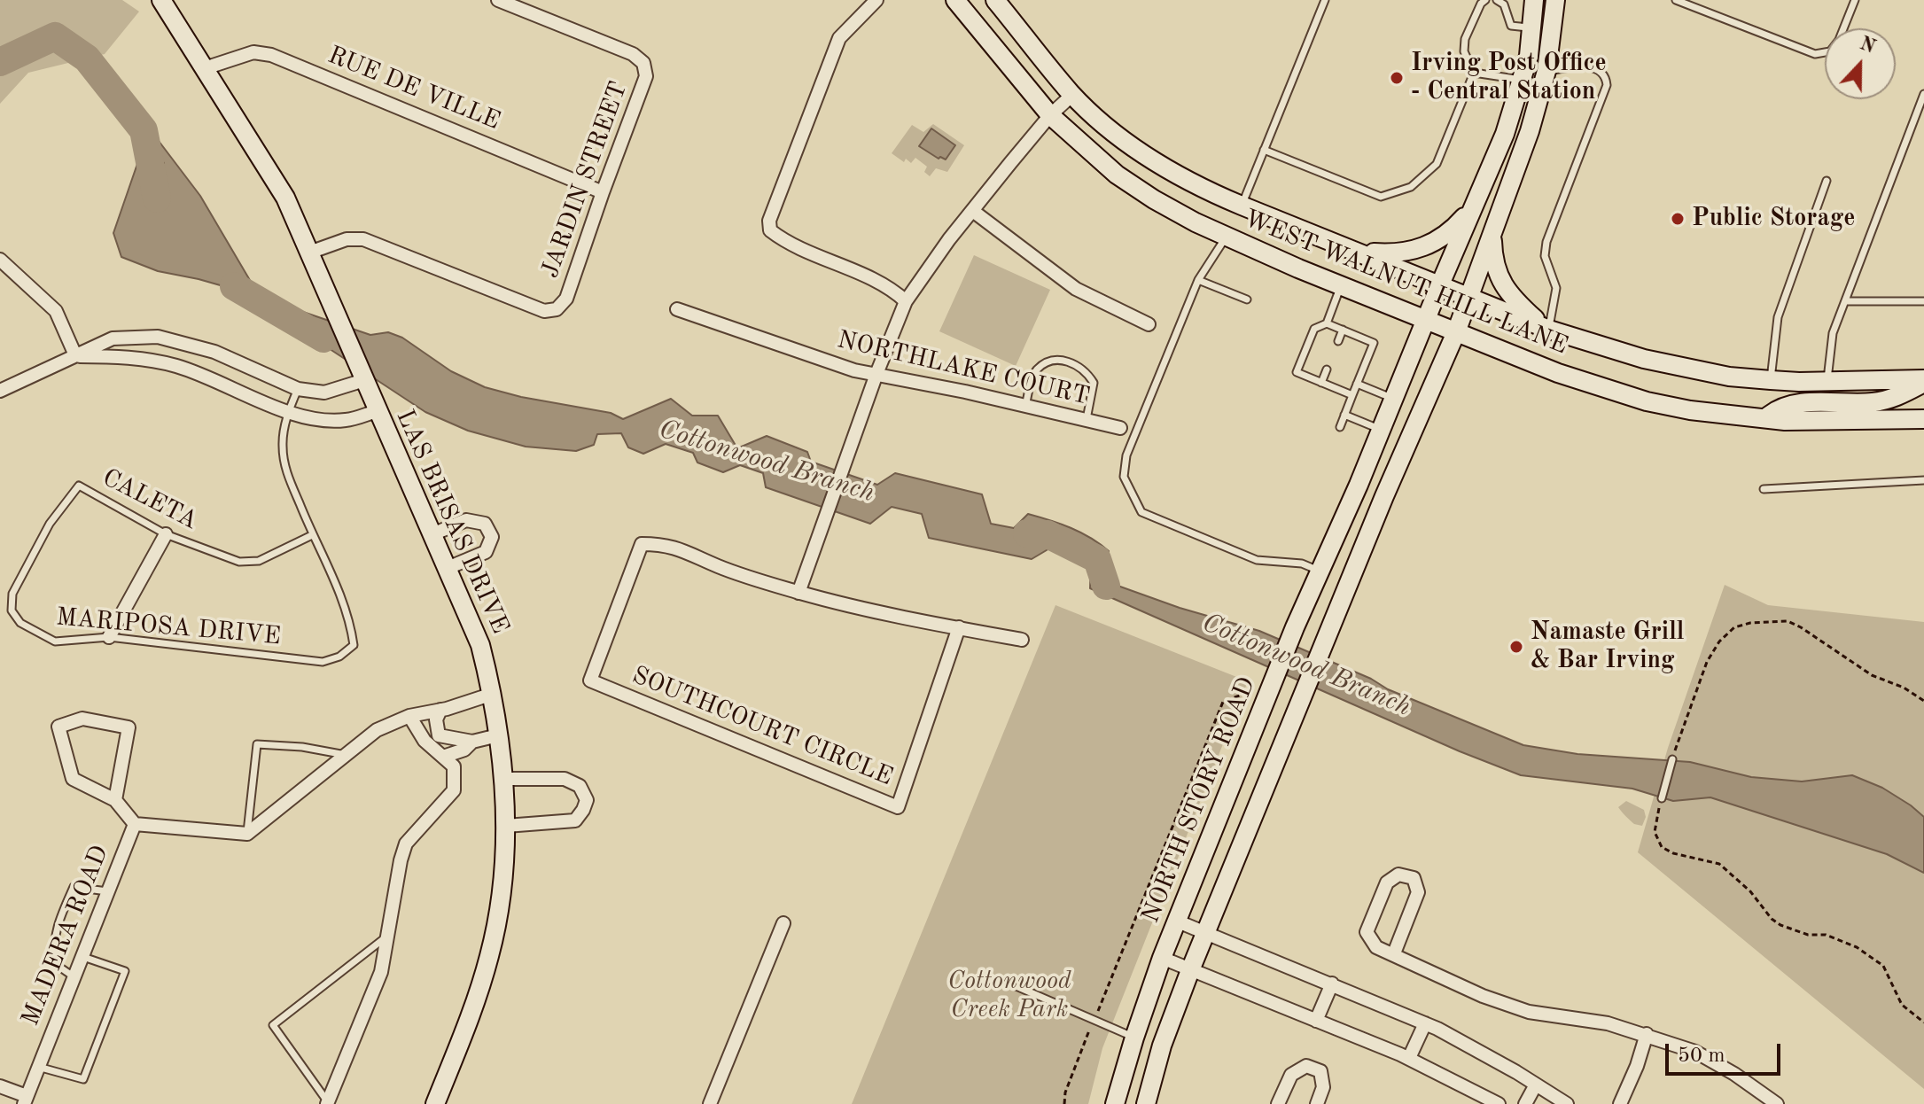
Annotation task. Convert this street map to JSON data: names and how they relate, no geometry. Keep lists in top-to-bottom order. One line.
{"streets":{"main road":["WEST WALNUT HILL LANE","LAS BRISAS DRIVE","NORTH STORY ROAD"],"street":["RUE DE VILLE","JARDIN STREET","NORTHLAKE COURT","SOUTHCOURT CIRCLE","MADERA ROAD"],"lane":["CALETA","MARIPOSA DRIVE"]},"crossings":[["RUE DE VILLE","JARDIN STREET"],["RUE DE VILLE","LAS BRISAS DRIVE"],["JARDIN STREET","LAS BRISAS DRIVE"],["WEST WALNUT HILL LANE","NORTH STORY ROAD"],["CALETA","MARIPOSA DRIVE"]],"water":["Cottonwood Branch"],"parks":["Cottonwood Creek Park"],"places":["Irving Post Office - Central Station","Public Storage","Namaste Grill & Bar Irving"],"scale_bar":"50 m","north":"top"}
